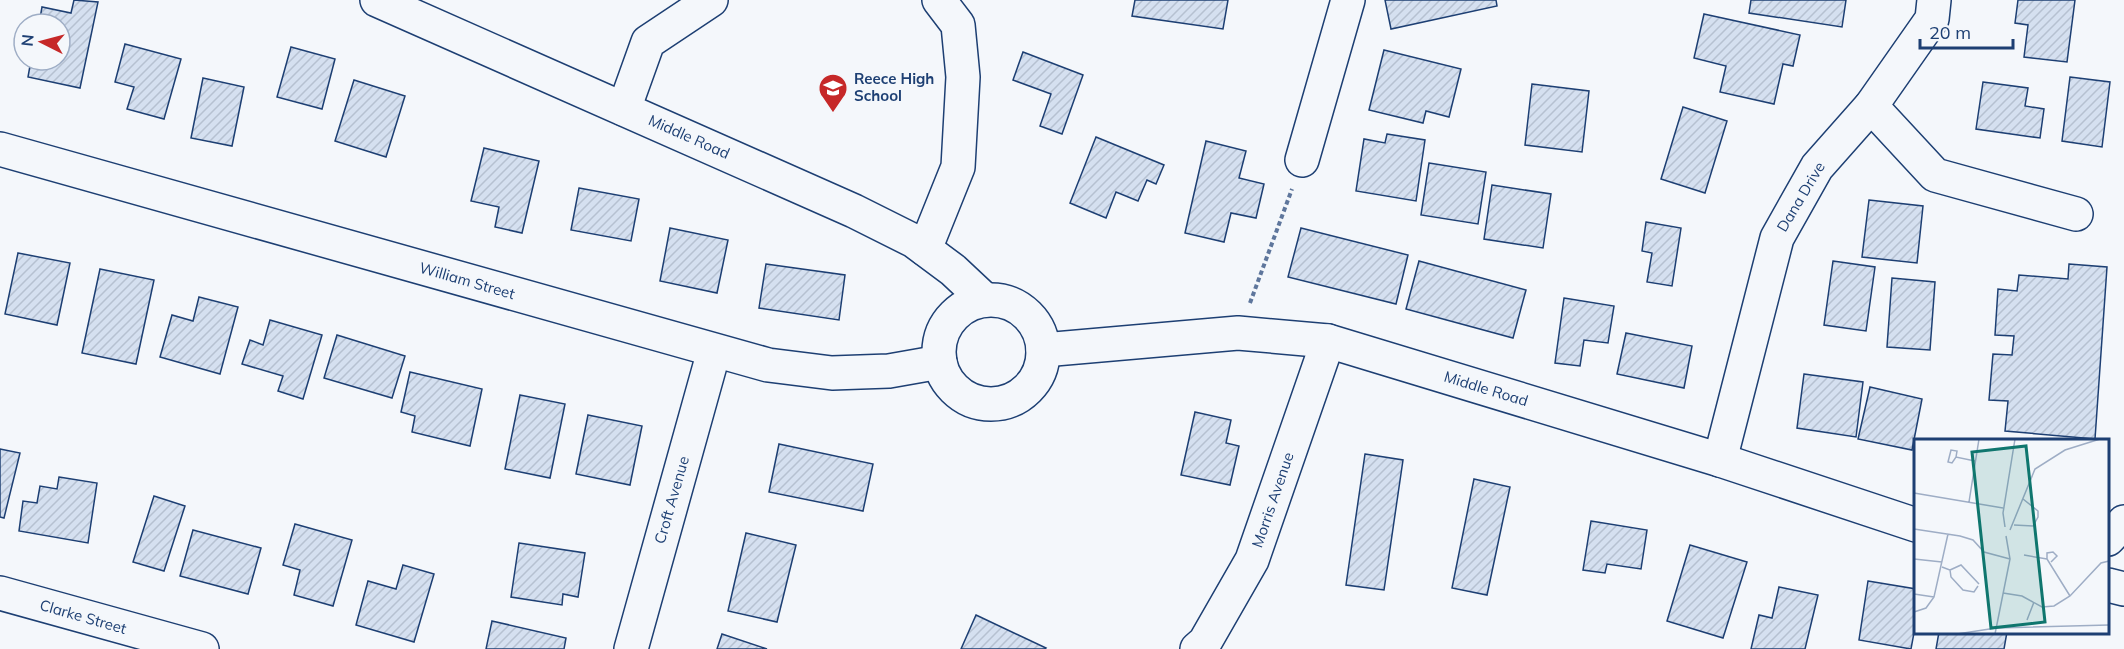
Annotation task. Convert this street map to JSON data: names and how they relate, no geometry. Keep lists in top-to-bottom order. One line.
{"streets":{"main road":["Middle Road","Dana Drive","William Street","Croft Avenue","Morris Avenue","Clarke Street"]},"crossings":[["Middle Road","Dana Drive"],["Middle Road","William Street"],["Middle Road","Morris Avenue"],["William Street","Croft Avenue"]],"places":{"school or university":["Reece High School"]},"scale_bar":"20 m","north":"left"}
